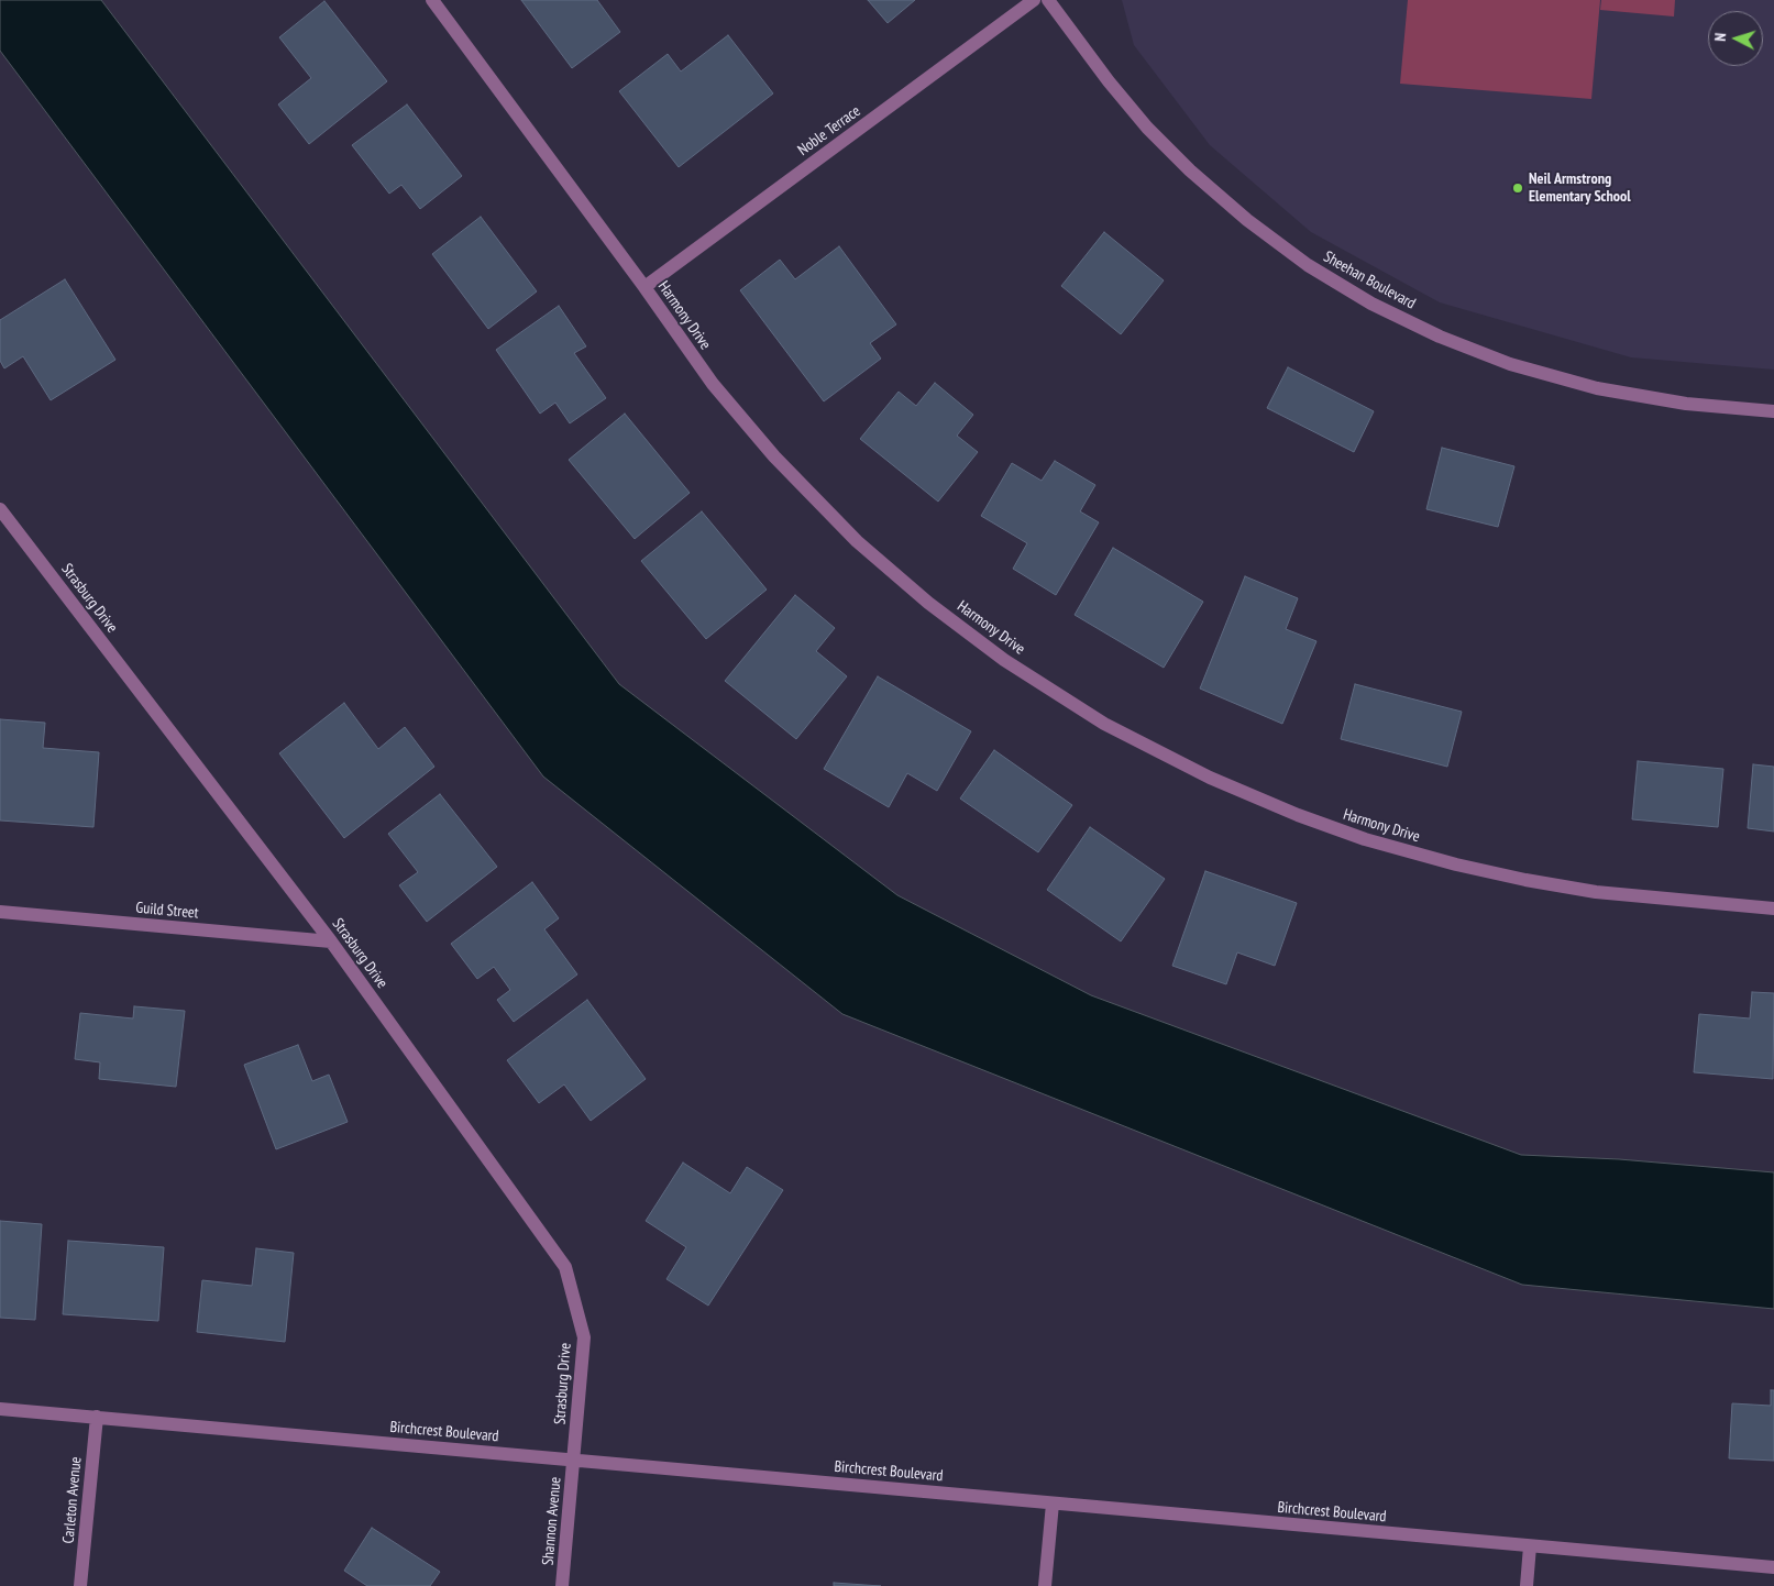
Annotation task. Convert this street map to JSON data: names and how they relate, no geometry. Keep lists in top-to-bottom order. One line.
{"streets":{"street":["Noble Terrace","Sheehan Boulevard","Harmony Drive","Strasburg Drive","Guild Street","Birchcrest Boulevard","Carleton Avenue","Shannon Avenue"]},"crossings":[["Noble Terrace","Harmony Drive"],["Strasburg Drive","Guild Street"],["Strasburg Drive","Birchcrest Boulevard"],["Strasburg Drive","Shannon Avenue"],["Birchcrest Boulevard","Carleton Avenue"],["Birchcrest Boulevard","Shannon Avenue"]],"places":["Neil Armstrong Elementary School"],"north":"left"}
